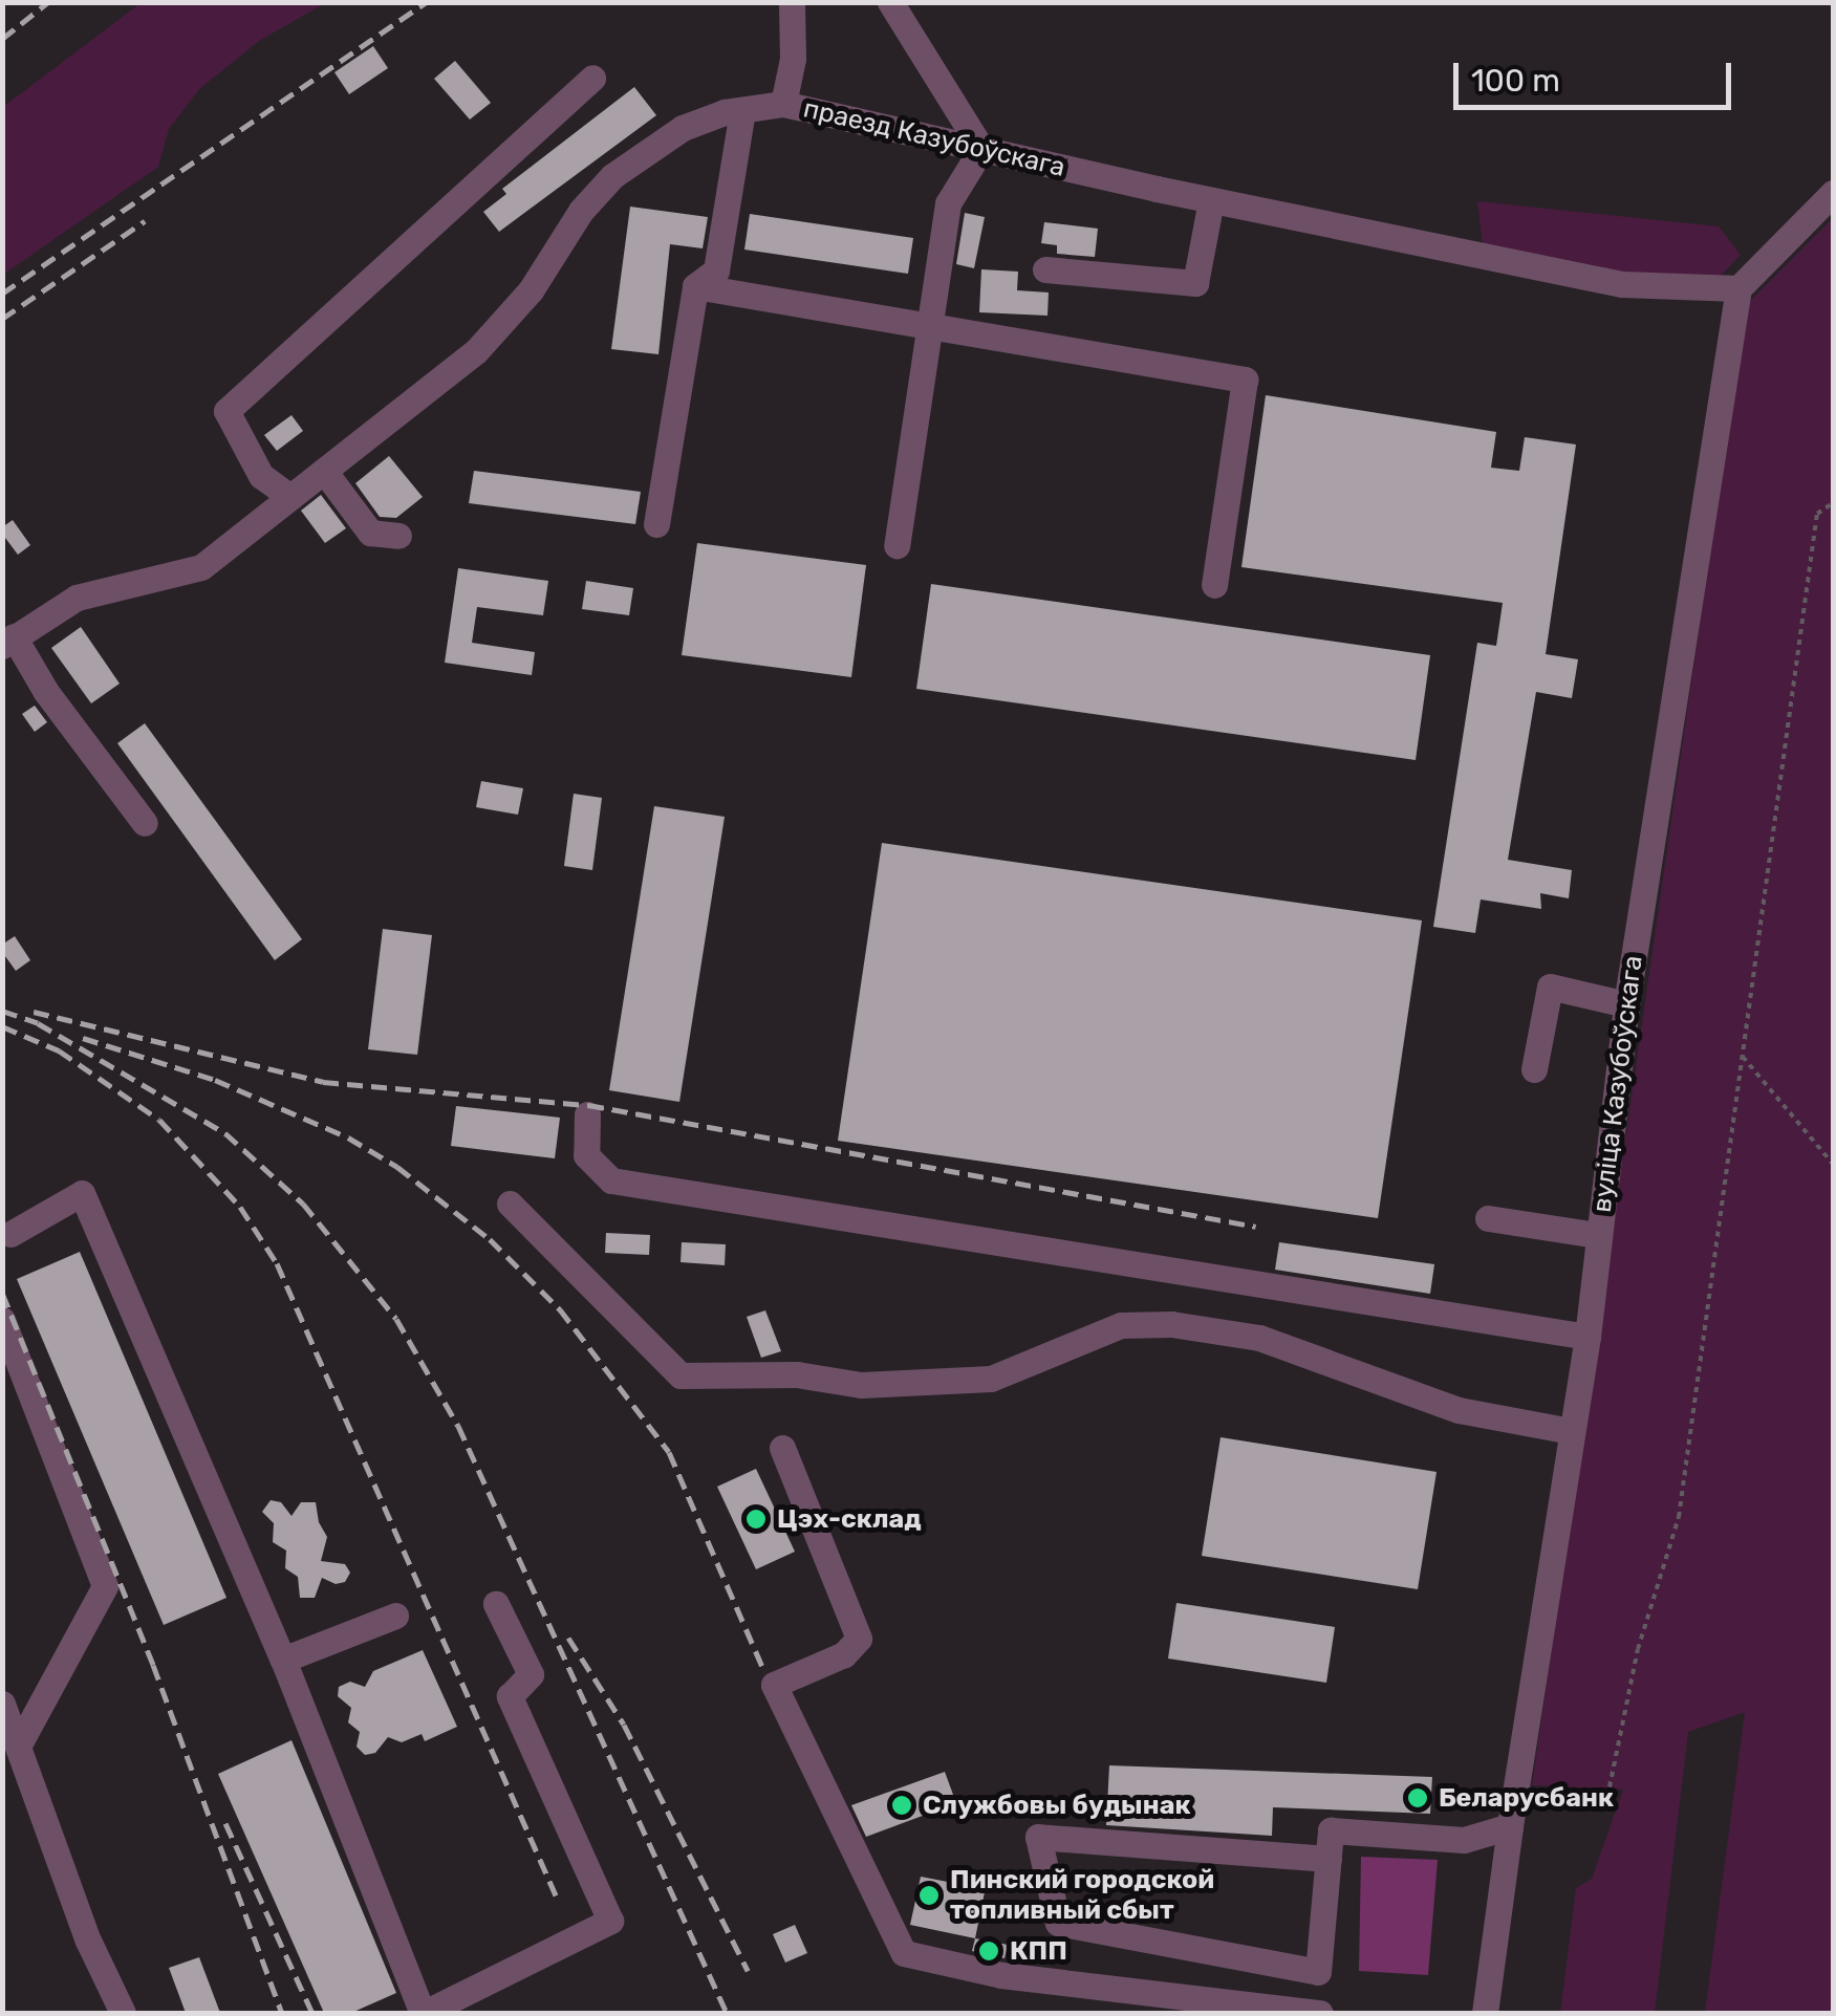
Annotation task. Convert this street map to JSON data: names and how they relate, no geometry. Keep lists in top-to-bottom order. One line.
{"streets":{"street":["праезд Казубоўскага","вуліца Казубоўскага"]},"crossings":[["праезд Казубоўскага","вуліца Казубоўскага"]],"places":["Цэх-склад","Беларусбанк","Службовы будынак","Пинский городской топливный сбыт","КПП"],"scale_bar":"100 m"}
